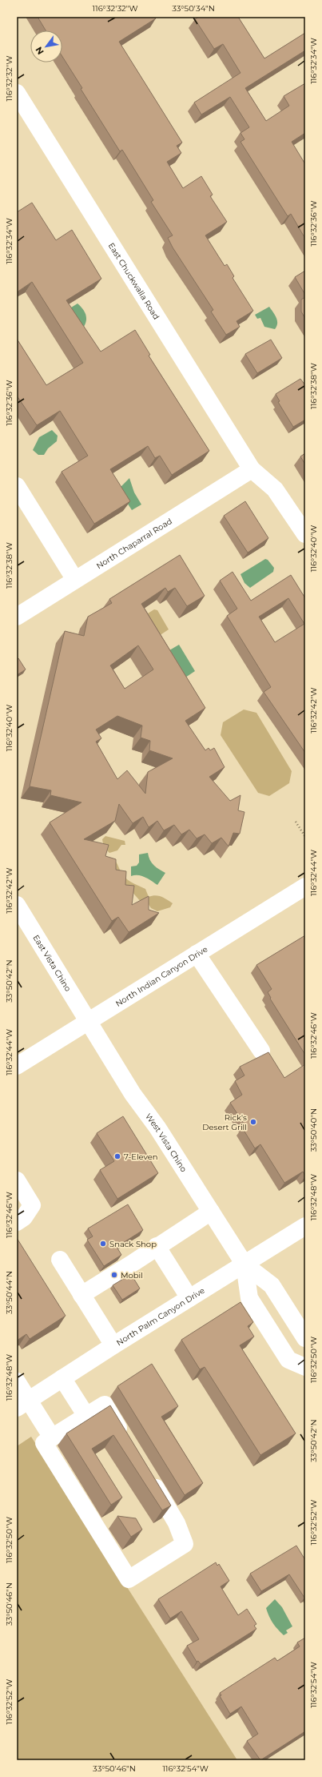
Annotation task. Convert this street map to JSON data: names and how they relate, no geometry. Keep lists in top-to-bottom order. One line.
{"streets":{"street":["East Chuckwalla Road","North Chaparral Road","East Vista Chino","North Indian Canyon Drive","West Vista Chino","North Palm Canyon Drive"]},"crossings":[["East Chuckwalla Road","North Chaparral Road"],["East Vista Chino","North Indian Canyon Drive"],["East Vista Chino","West Vista Chino"],["North Indian Canyon Drive","West Vista Chino"],["West Vista Chino","North Palm Canyon Drive"]],"places":["Rick's Desert Grill","7-Eleven","Snack Shop","Mobil"],"north":"bottom left","coordinates":["116°32'32\"W","33°50'34\"N","116°32'34\"W","116°32'36\"W","116°32'38\"W","116°32'40\"W","116°32'42\"W","116°32'44\"W","33°50'42\"N","116°32'46\"W","33°50'40\"N","116°32'48\"W","33°50'44\"N","116°32'50\"W","116°32'52\"W","33°50'46\"N","116°32'54\"W"]}
